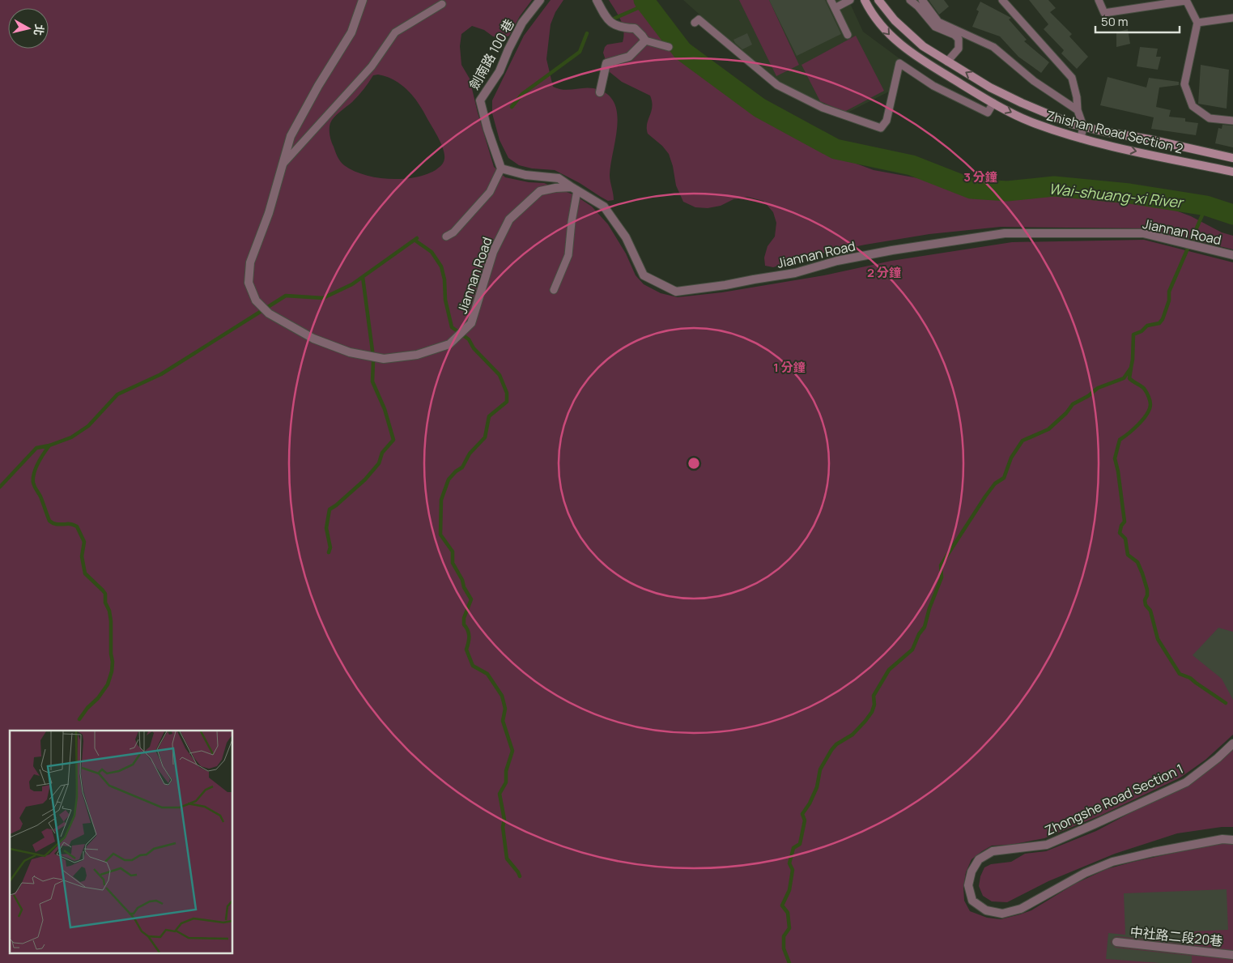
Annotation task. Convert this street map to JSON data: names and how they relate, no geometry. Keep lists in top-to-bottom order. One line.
{"streets":{"street":["劍南路 100 巷","Zhishan Road Section 2","Jiannan Road","Zhongshe Road Section 1","中社路二段20巷"]},"water":["Wai-shuang-xi River"],"scale_bar":"50 m","north":"right","rings":["3 分鐘","2 分鐘","1 分鐘"]}
